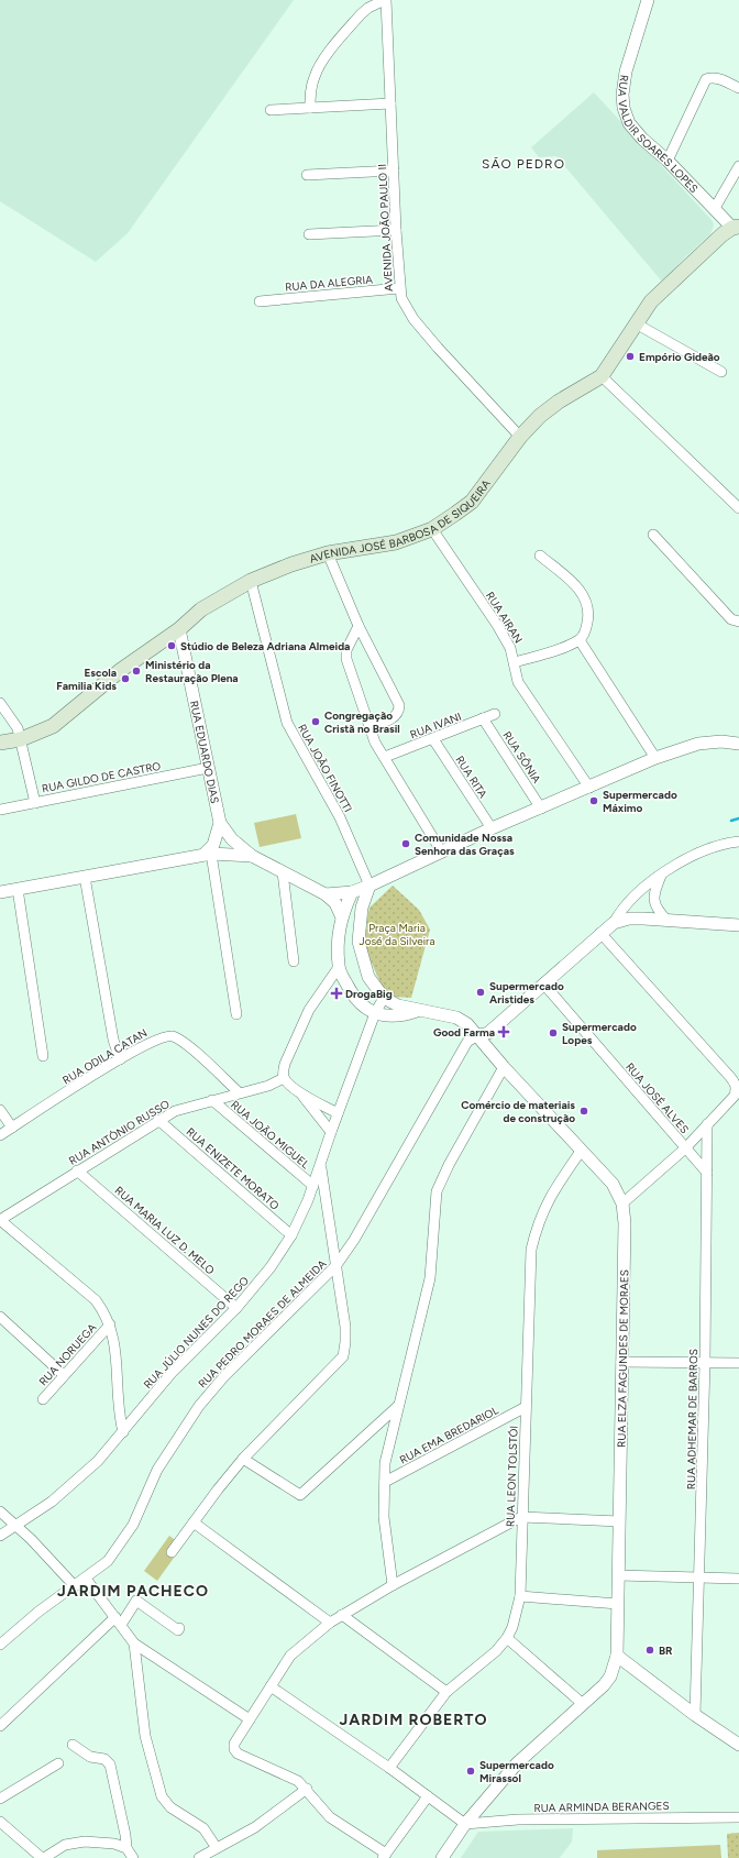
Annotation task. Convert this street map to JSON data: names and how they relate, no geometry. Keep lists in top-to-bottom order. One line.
{"streets":{"main road":["AVENIDA JOSÉ BARBOSA DE SIQUEIRA"],"street":["RUA VALDIR SOARES LOPES","AVENIDA JOÃO PAULO II","RUA DA ALEGRIA","RUA AIRAN","RUA IVANI","RUA EDUARDO DIAS","RUA SÔNIA","RUA JOÃO FINOTTI","RUA GILDO DE CASTRO","RUA RITA","RUA ODILA CATAN","RUA JOSÉ ALVES","RUA ANTÔNIO RUSSO","RUA JOÃO MIGUEL","RUA ENIZETE MORATO","RUA MARIA LUZ D. MELO","RUA PEDRO MORAES DE ALMEIDA","RUA JÚLIO NUNES DO REGO","RUA NORUEGA","RUA ELZA FAGUNDES DE MORAES","RUA ADHEMAR DE BARROS","RUA EMA BREDARIOL","RUA LEON TOLSTÓI","RUA ARMINDA BERANGES"]},"crossings":[["RUA VALDIR SOARES LOPES","AVENIDA JOSÉ BARBOSA DE SIQUEIRA"],["AVENIDA JOÃO PAULO II","RUA DA ALEGRIA"],["AVENIDA JOÃO PAULO II","AVENIDA JOSÉ BARBOSA DE SIQUEIRA"],["AVENIDA JOSÉ BARBOSA DE SIQUEIRA","RUA AIRAN"],["AVENIDA JOSÉ BARBOSA DE SIQUEIRA","RUA EDUARDO DIAS"],["AVENIDA JOSÉ BARBOSA DE SIQUEIRA","RUA JOÃO FINOTTI"],["RUA IVANI","RUA SÔNIA"],["RUA IVANI","RUA RITA"],["RUA EDUARDO DIAS","RUA GILDO DE CASTRO"],["RUA JOÃO FINOTTI","RUA ELZA FAGUNDES DE MORAES"],["RUA ODILA CATAN","RUA ANTÔNIO RUSSO"],["RUA JOSÉ ALVES","RUA ADHEMAR DE BARROS"],["RUA ANTÔNIO RUSSO","RUA JOÃO MIGUEL"],["RUA ANTÔNIO RUSSO","RUA ENIZETE MORATO"],["RUA ANTÔNIO RUSSO","RUA MARIA LUZ D. MELO"],["RUA JOÃO MIGUEL","RUA JÚLIO NUNES DO REGO"],["RUA ENIZETE MORATO","RUA JÚLIO NUNES DO REGO"],["RUA MARIA LUZ D. MELO","RUA JÚLIO NUNES DO REGO"],["RUA PEDRO MORAES DE ALMEIDA","RUA ELZA FAGUNDES DE MORAES"],["RUA JÚLIO NUNES DO REGO","RUA ELZA FAGUNDES DE MORAES"],["RUA ELZA FAGUNDES DE MORAES","RUA LEON TOLSTÓI"],["RUA ELZA FAGUNDES DE MORAES","RUA ARMINDA BERANGES"],["RUA EMA BREDARIOL","RUA LEON TOLSTÓI"]],"districts":["SÃO PEDRO","JARDIM PACHECO","JARDIM ROBERTO"],"parks":["Praça Maria José da Silveira"],"places":{"other":["Empório Gideão","Stúdio de Beleza Adriana Almeida","Ministério da Restauração Plena","Escola Familia Kids","Congregação Cristã no Brasil","Supermercado Máximo","Comunidade Nossa Senhora das Graças","Supermercado Aristides","Supermercado Lopes","Comércio de materiais de construção","BR","Supermercado Mirassol"],"health":["DrogaBig","Good Farma"]}}
